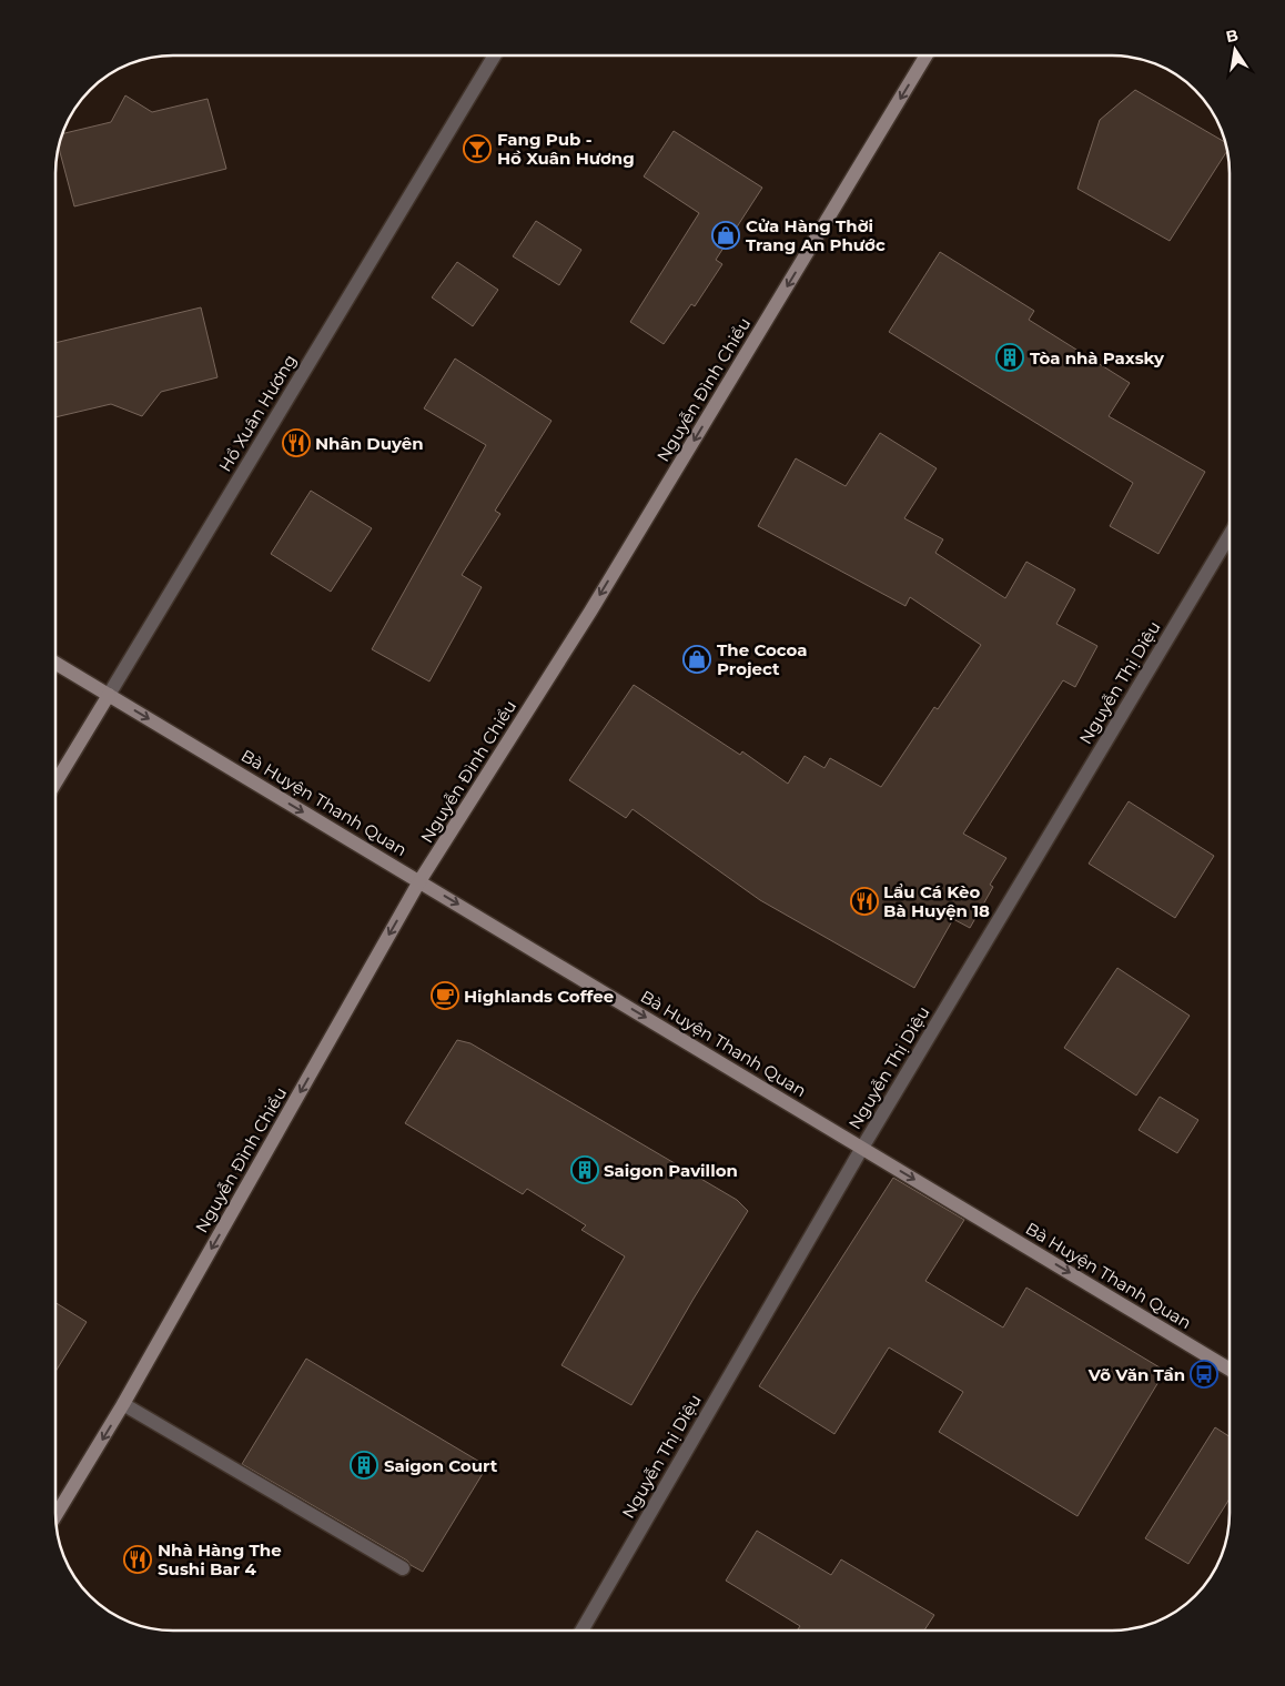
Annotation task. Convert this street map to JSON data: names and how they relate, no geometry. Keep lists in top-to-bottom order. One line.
{"streets":{"main road":["Nguyễn Đình Chiểu","Hồ Xuân Hương","Bà Huyện Thanh Quan"],"street":["Nguyễn Thị Diệu"]},"crossings":[["Nguyễn Đình Chiểu","Bà Huyện Thanh Quan"],["Hồ Xuân Hương","Bà Huyện Thanh Quan"],["Nguyễn Thị Diệu","Bà Huyện Thanh Quan"]],"one_way":["Nguyễn Đình Chiểu","Bà Huyện Thanh Quan"],"places":{"bar":["Fang Pub - Hồ Xuân Hương"],"shop":["Cửa Hàng Thời Trang An Phước","The Cocoa Project"],"building":["Tòa nhà Paxsky","Saigon Pavillon","Saigon Court"],"restaurant":["Nhân Duyên","Lẩu Cá Kèo Bà Huyện 18","Nhà Hàng The Sushi Bar 4"],"cafe":["Highlands Coffee"],"bus stop":["Võ Văn Tần"]},"north":"top"}
